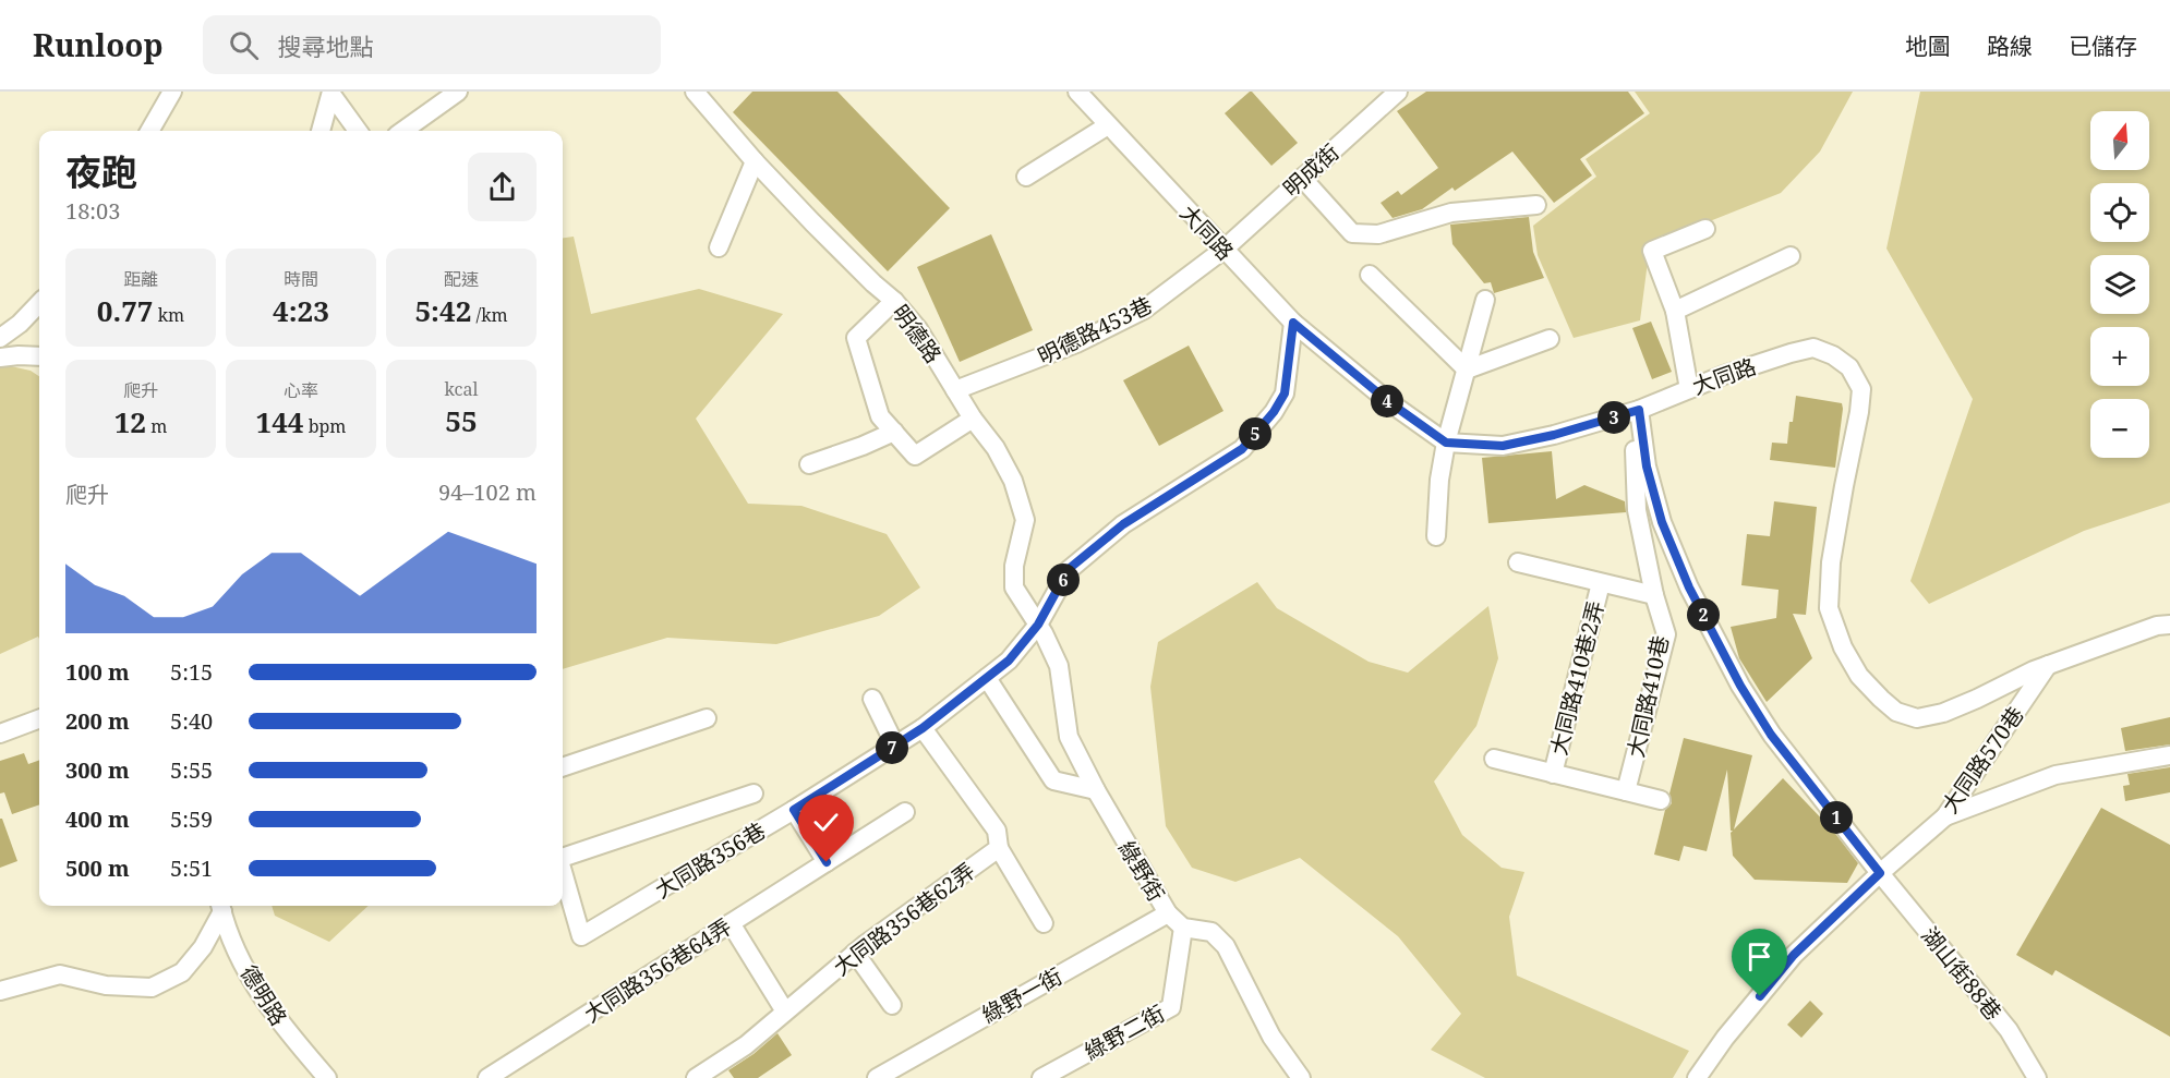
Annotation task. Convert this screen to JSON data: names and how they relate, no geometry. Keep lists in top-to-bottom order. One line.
{"streets":{"street":["明成街","大同路","明德路453巷","明德路","大同路410巷2弄","大同路410巷","大同路570巷","大同路356巷","綠野街","大同路356巷62弄","大同路356巷64弄","湖山街88巷","德明路","綠野一街","綠野二街"]},"crossings":[["明成街","大同路"],["明成街","明德路453巷"],["大同路","明德路453巷"],["大同路","大同路410巷"],["大同路","大同路570巷"],["大同路","大同路356巷"],["大同路","湖山街88巷"],["明德路453巷","明德路"],["明德路","大同路356巷"],["明德路","綠野街"],["大同路410巷","湖山街88巷"],["大同路570巷","湖山街88巷"],["大同路356巷","綠野街"],["綠野街","綠野一街"],["綠野街","綠野二街"]],"north":"top","page":{"header":"Runloop","search":"搜尋地點","nav":["地圖","路線","已儲存"],"map_buttons":["+","−"],"heading":["夜跑","18:03"],"stats":[["距離","0.77 km"],["時間","4:23"],["配速","5:42 /km"],["爬升","12 m"],["心率","144 bpm"],["kcal","55"]],"pins":["4","3","5","6","2","7","1"],"chart":["爬升","94–102 m"],"list":[{"name":"100 m","note":"5:15"},{"name":"200 m","note":"5:40"},{"name":"300 m","note":"5:55"},{"name":"400 m","note":"5:59"},{"name":"500 m","note":"5:51"}]}}
